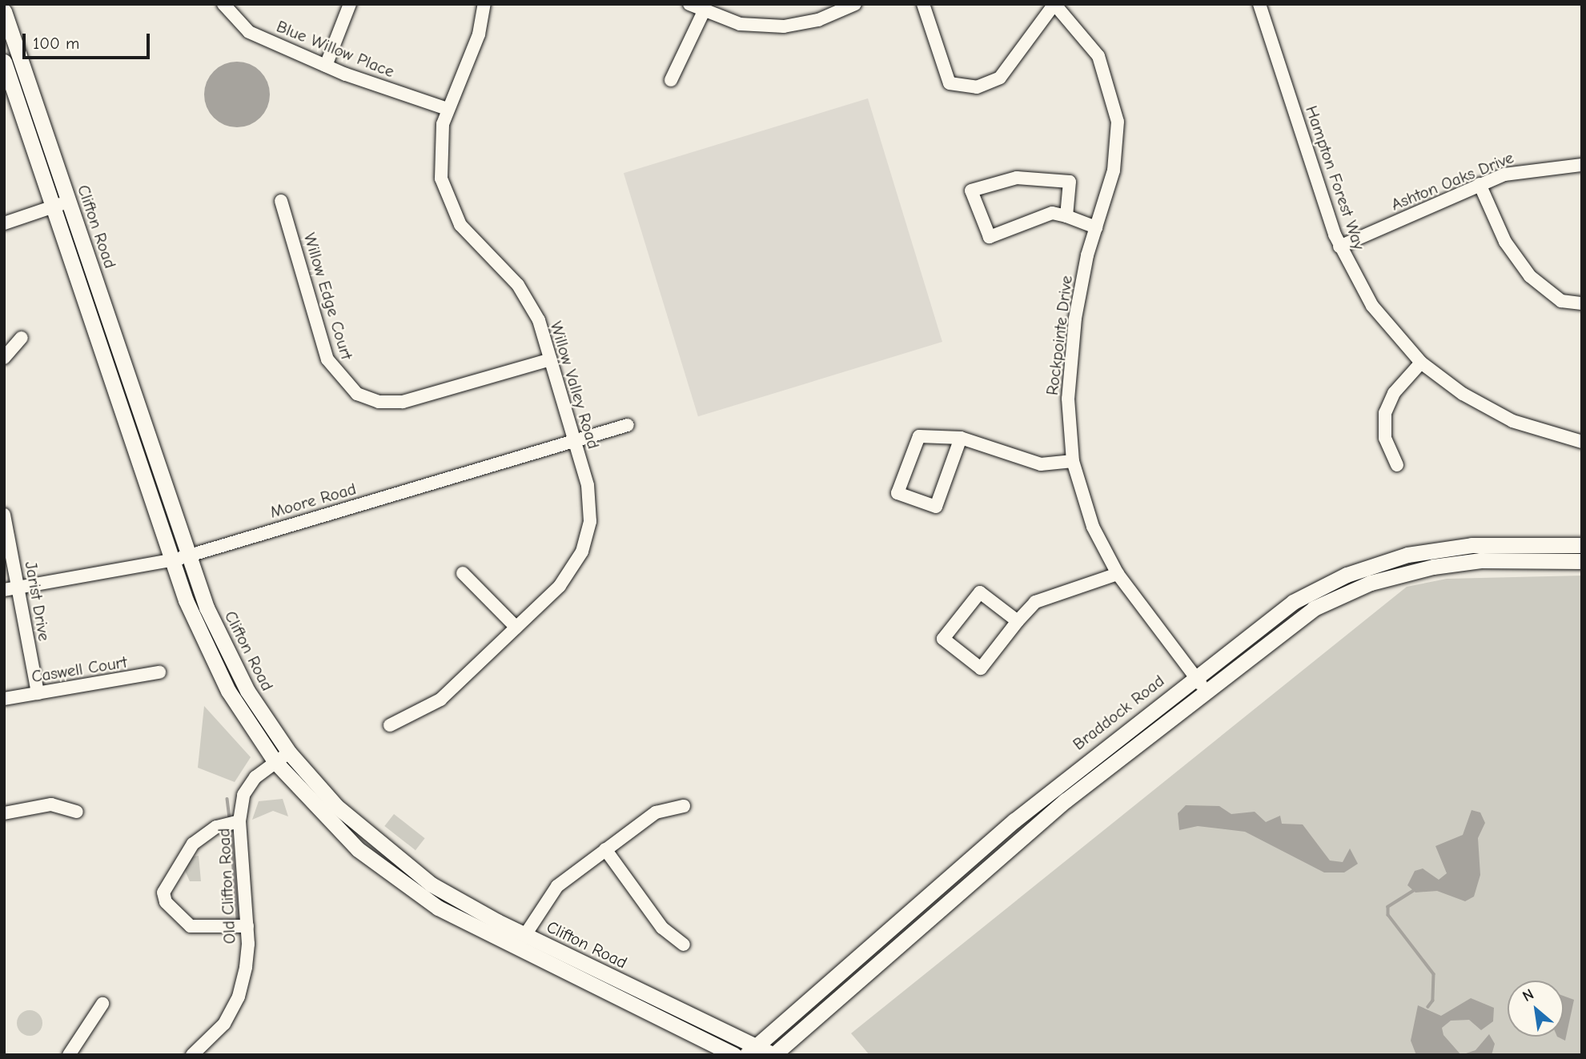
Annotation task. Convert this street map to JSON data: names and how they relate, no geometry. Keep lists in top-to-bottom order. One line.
{"streets":{"main road":["Clifton Road","Braddock Road"],"street":["Blue Willow Place","Hampton Forest Way","Ashton Oaks Drive","Willow Edge Court","Rockpointe Drive","Willow Valley Road","Moore Road","Jarist Drive","Caswell Court","Old Clifton Road"]},"crossings":[["Blue Willow Place","Willow Valley Road"],["Hampton Forest Way","Ashton Oaks Drive"],["Clifton Road","Moore Road"],["Clifton Road","Braddock Road"],["Clifton Road","Old Clifton Road"],["Willow Edge Court","Willow Valley Road"],["Rockpointe Drive","Braddock Road"],["Willow Valley Road","Moore Road"],["Moore Road","Jarist Drive"],["Jarist Drive","Caswell Court"]],"scale_bar":"100 m","north":"top left"}
